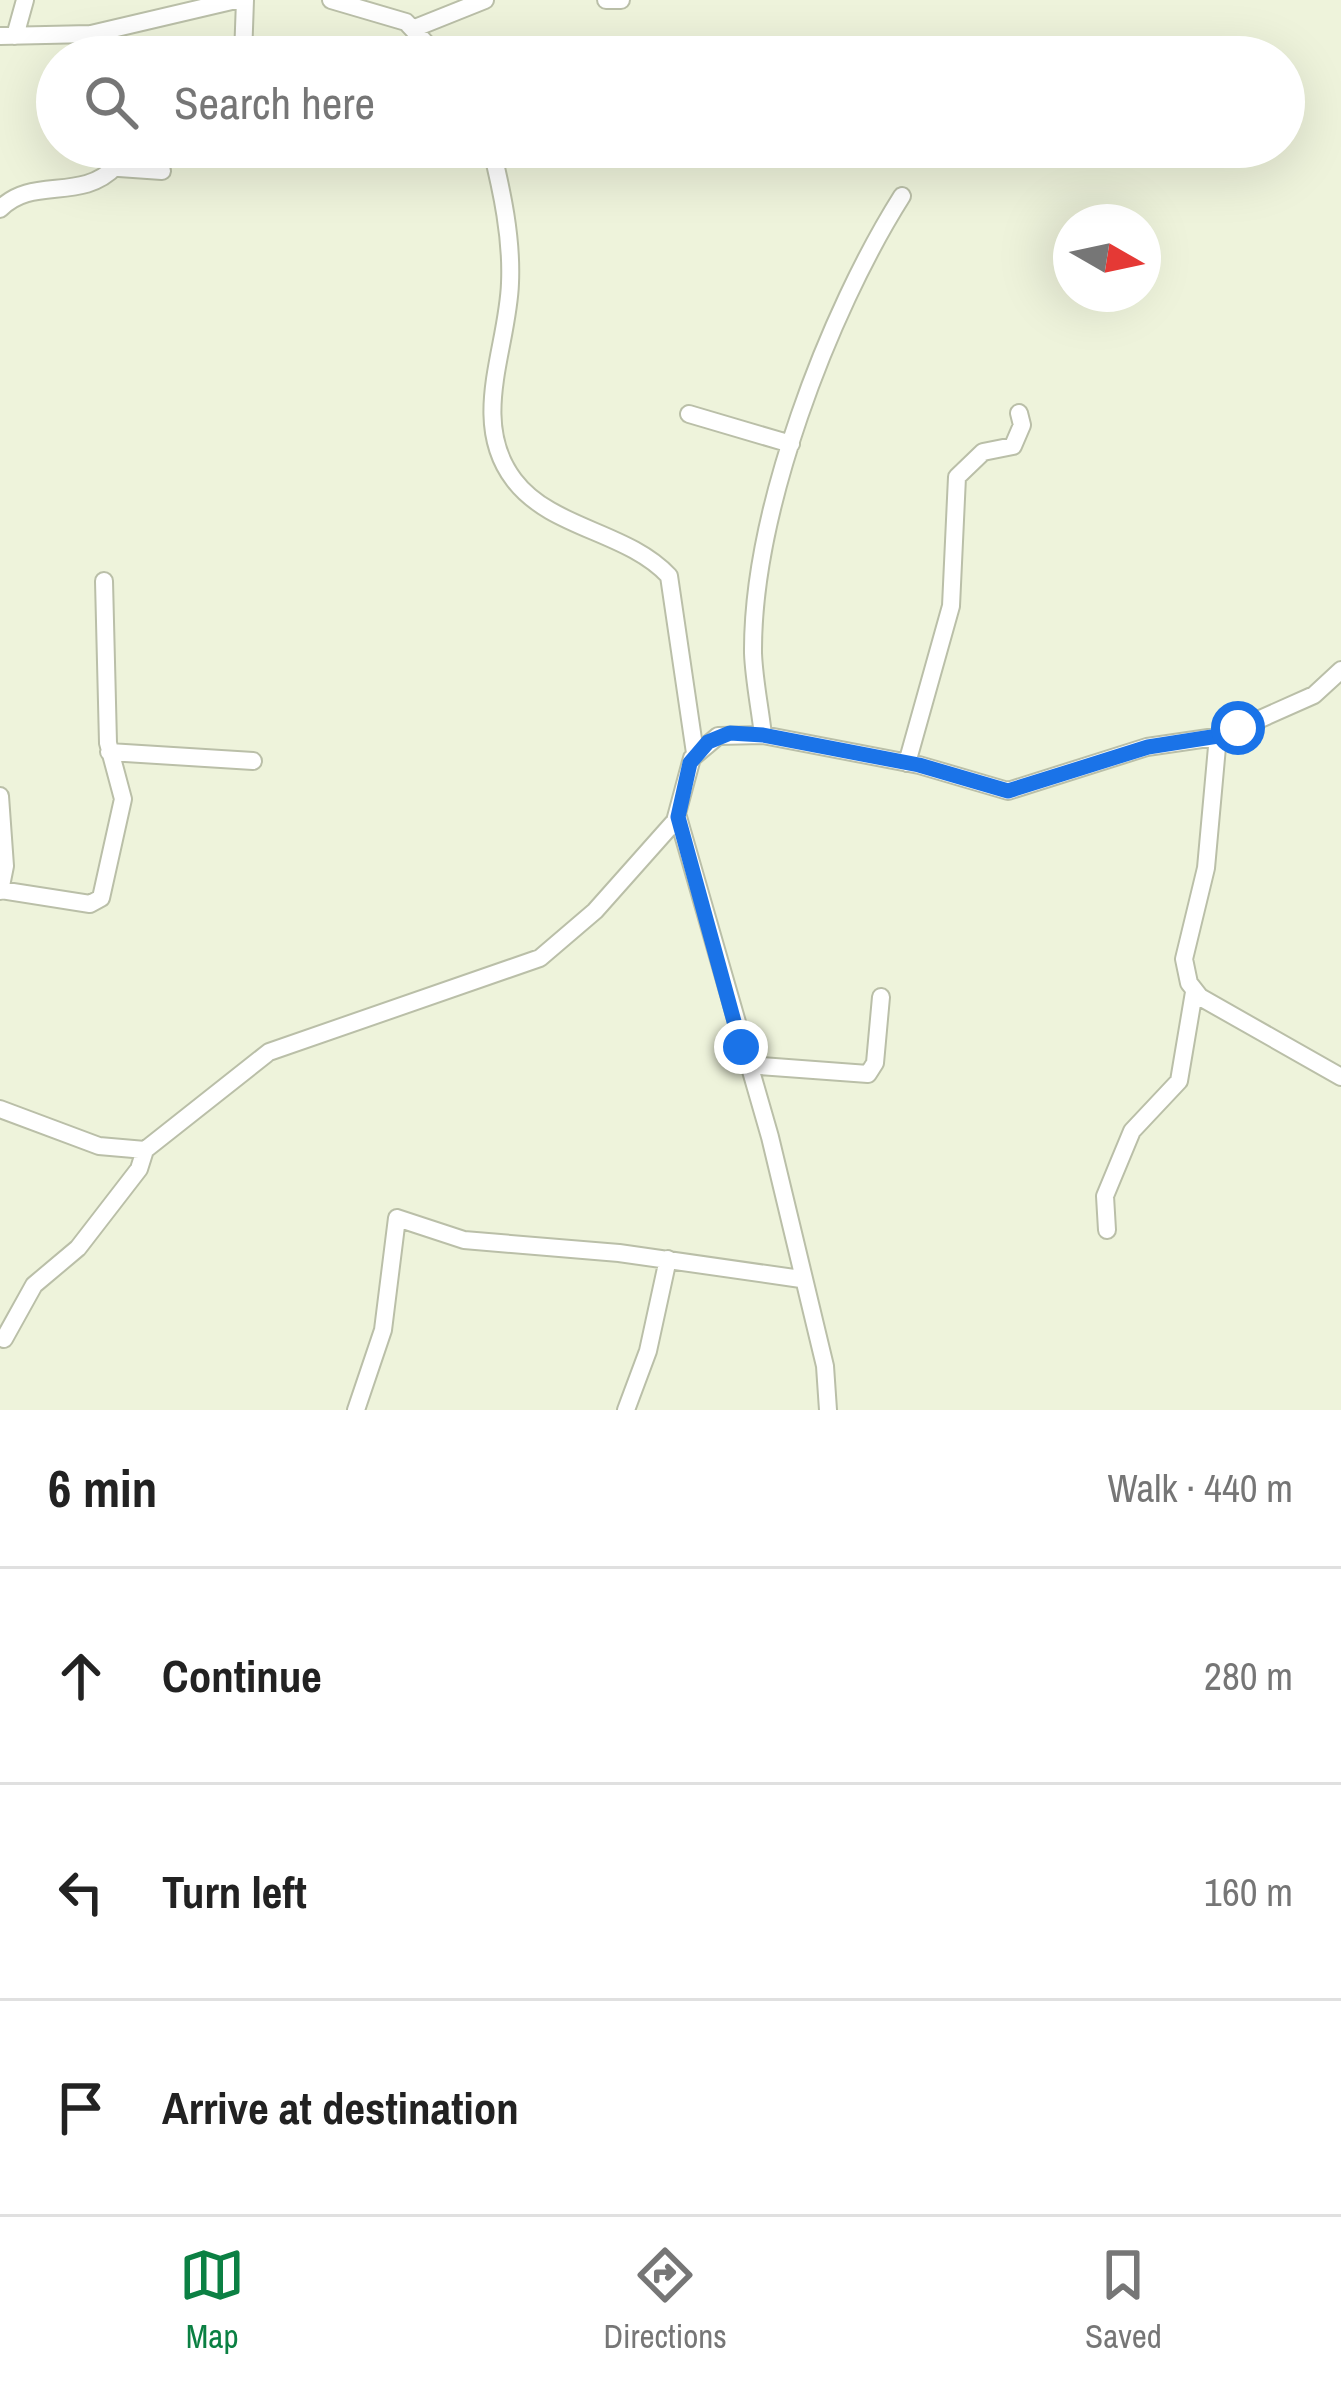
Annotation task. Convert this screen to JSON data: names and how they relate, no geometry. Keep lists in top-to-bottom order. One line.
{"north":"right","page":{"search":"Search here","heading":["6 min","Walk · 440 m"],"list":[["Continue","280 m"],["Turn left","160 m"],"Arrive at destination"],"nav":["Map","Directions","Saved"]}}
